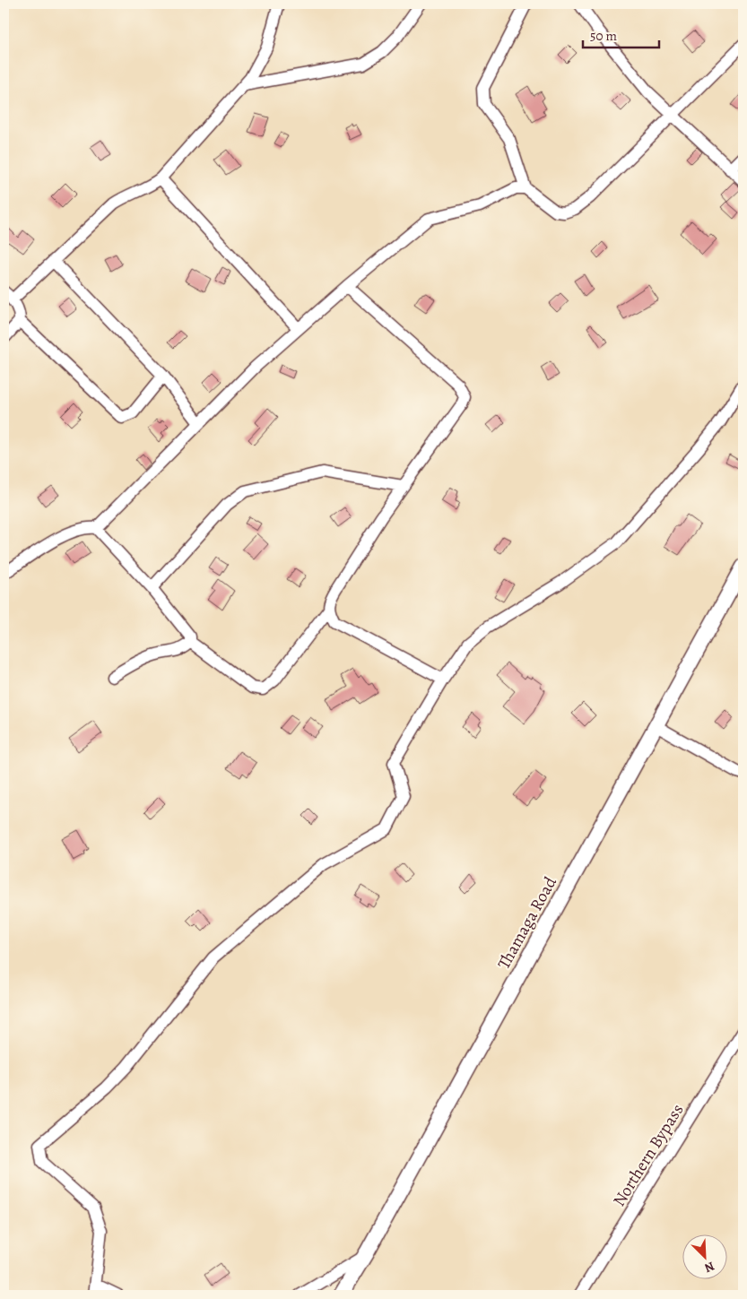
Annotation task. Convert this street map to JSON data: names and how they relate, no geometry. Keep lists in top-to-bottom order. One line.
{"streets":{"main road":["Thamaga Road"],"street":["Northern Bypass"]},"scale_bar":"50 m","north":"bottom right"}
